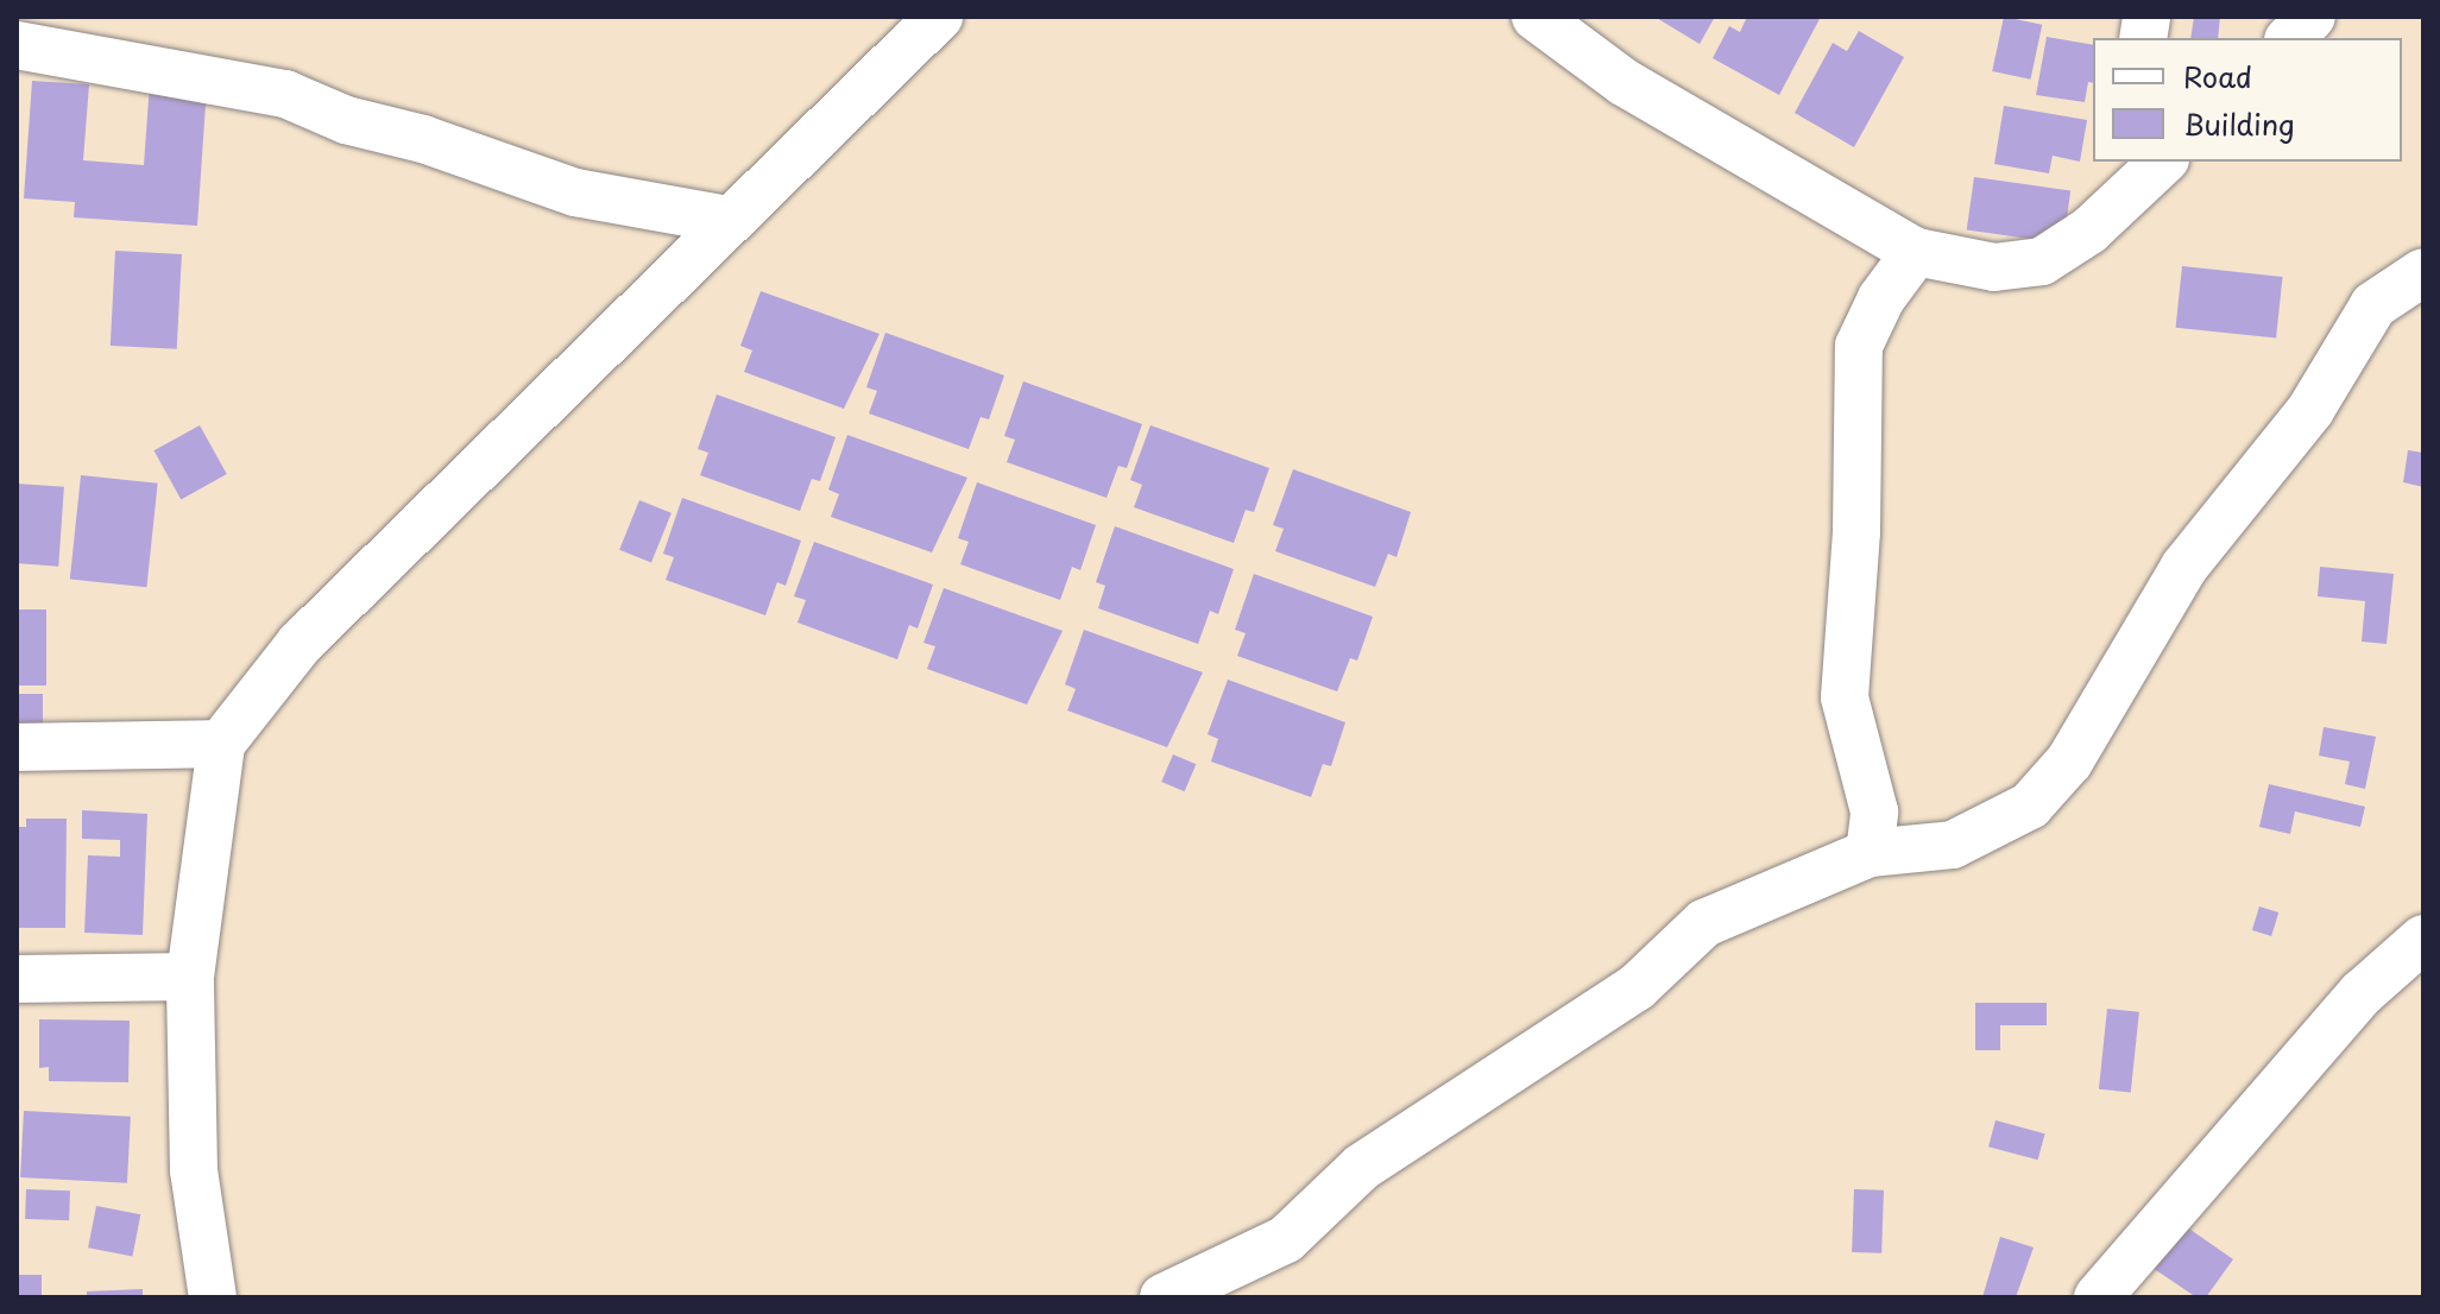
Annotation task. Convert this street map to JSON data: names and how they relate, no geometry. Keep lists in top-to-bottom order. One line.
{"legend":["Road","Building"]}
